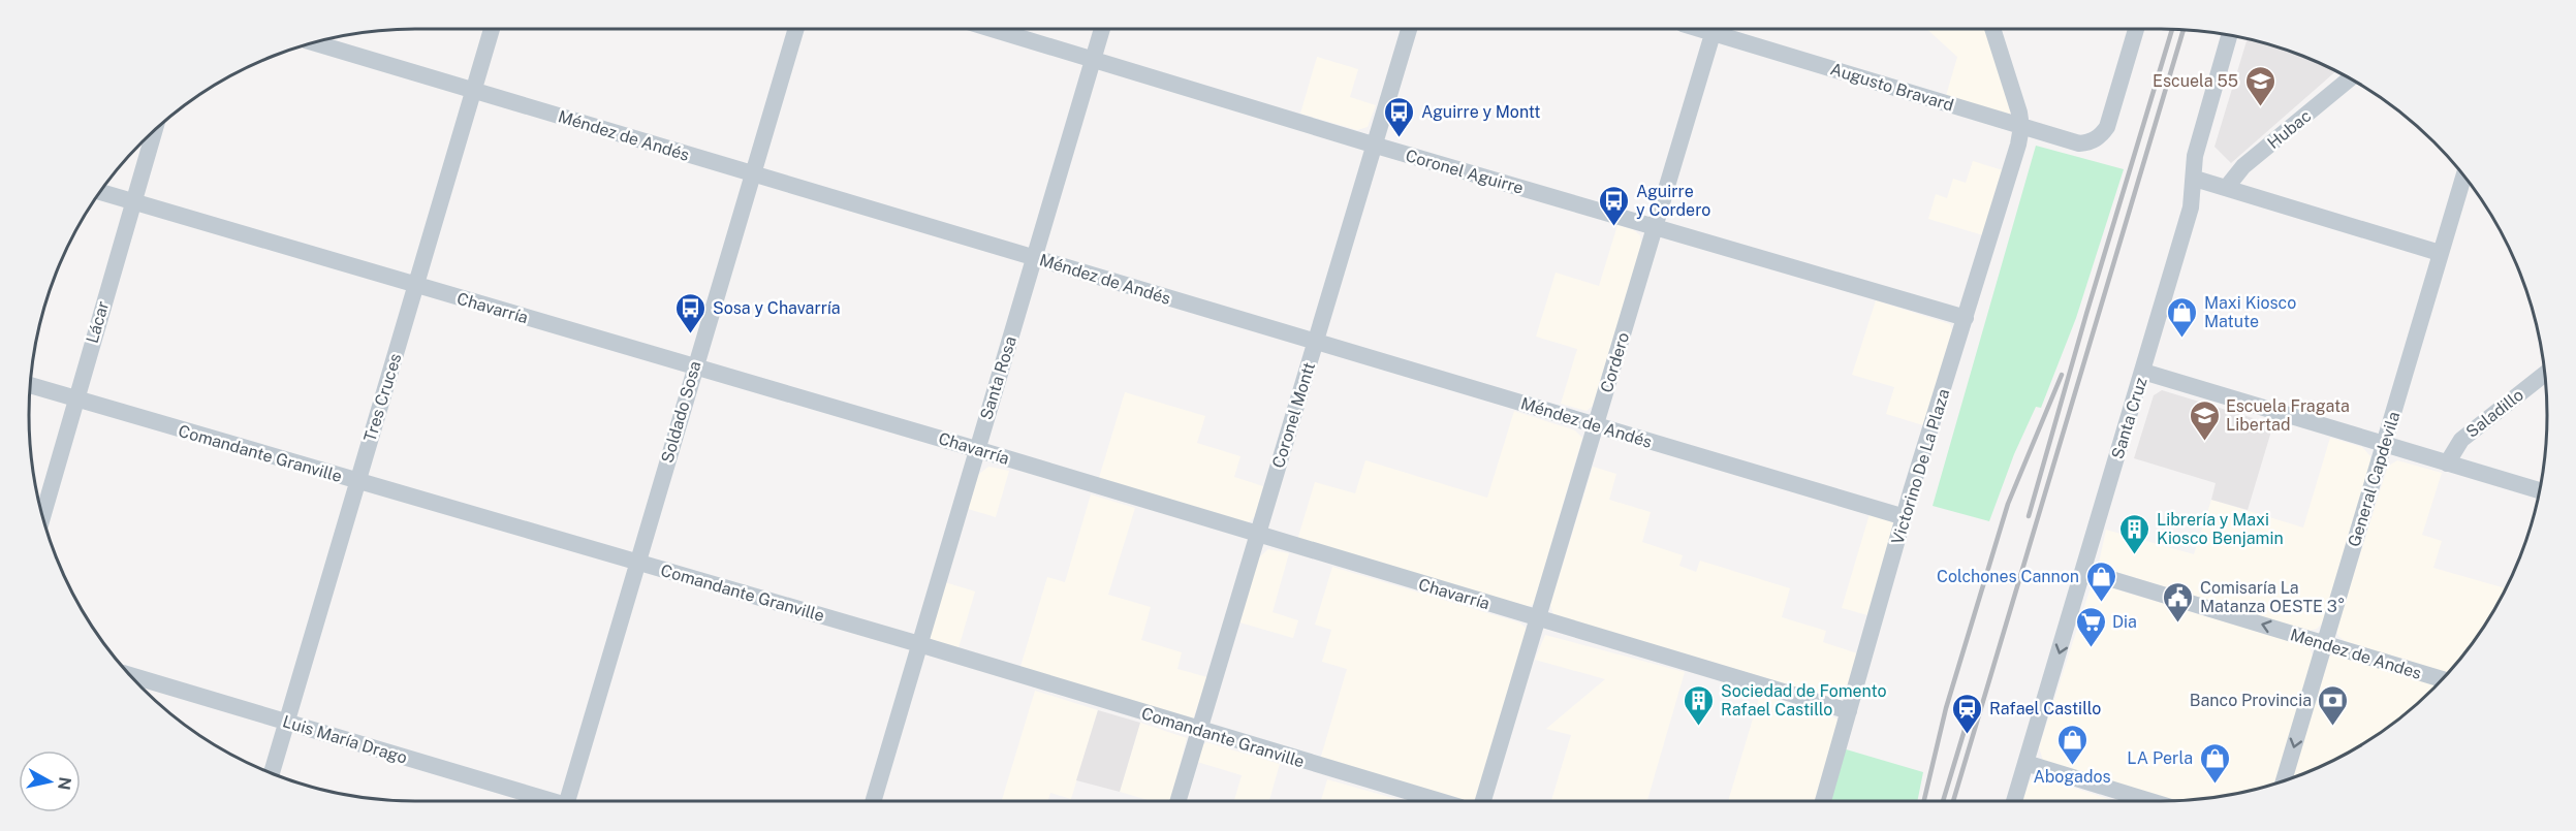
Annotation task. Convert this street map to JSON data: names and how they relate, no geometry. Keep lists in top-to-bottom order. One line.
{"streets":{"street":["Augusto Bravard","Hubac","Méndez de Andés","Coronel Aguirre","Chavarría","Lácar","Cordero","Santa Rosa","Tres Cruces","Soldado Sosa","Saladillo","Coronel Montt","Santa Cruz","Comandante Granville","Victorino De La Plaza","General Capdevila","Mendez de Andes","Luis María Drago"]},"crossings":[["Augusto Bravard","Cordero"],["Augusto Bravard","Victorino De La Plaza"],["Méndez de Andés","Cordero"],["Méndez de Andés","Santa Rosa"],["Méndez de Andés","Tres Cruces"],["Méndez de Andés","Soldado Sosa"],["Méndez de Andés","Coronel Montt"],["Méndez de Andés","Victorino De La Plaza"],["Coronel Aguirre","Cordero"],["Coronel Aguirre","Santa Rosa"],["Coronel Aguirre","Coronel Montt"],["Coronel Aguirre","Victorino De La Plaza"],["Chavarría","Lácar"],["Chavarría","Cordero"],["Chavarría","Santa Rosa"],["Chavarría","Tres Cruces"],["Chavarría","Soldado Sosa"],["Chavarría","Coronel Montt"],["Chavarría","Victorino De La Plaza"],["Lácar","Comandante Granville"],["Santa Rosa","Comandante Granville"],["Tres Cruces","Comandante Granville"],["Tres Cruces","Luis María Drago"],["Soldado Sosa","Comandante Granville"],["Coronel Montt","Comandante Granville"],["Santa Cruz","Mendez de Andes"],["General Capdevila","Mendez de Andes"]],"one_way":["Mendez de Andes"],"places":{"school or university":["Escuela 55","Escuela Fragata Libertad"],"bus stop":["Aguirre y Montt","Aguirre y Cordero","Sosa y Chavarría"],"shop":["Maxi Kiosco Matute","Colchones Cannon","Abogados","LA Perla"],"building":["Librería y Maxi Kiosco Benjamin","Sociedad de Fomento Rafael Castillo"],"public building":["Comisaría La Matanza OESTE 3°"],"supermarket":["Dia"],"bank":["Banco Provincia"],"station":["Rafael Castillo"]},"north":"right"}
